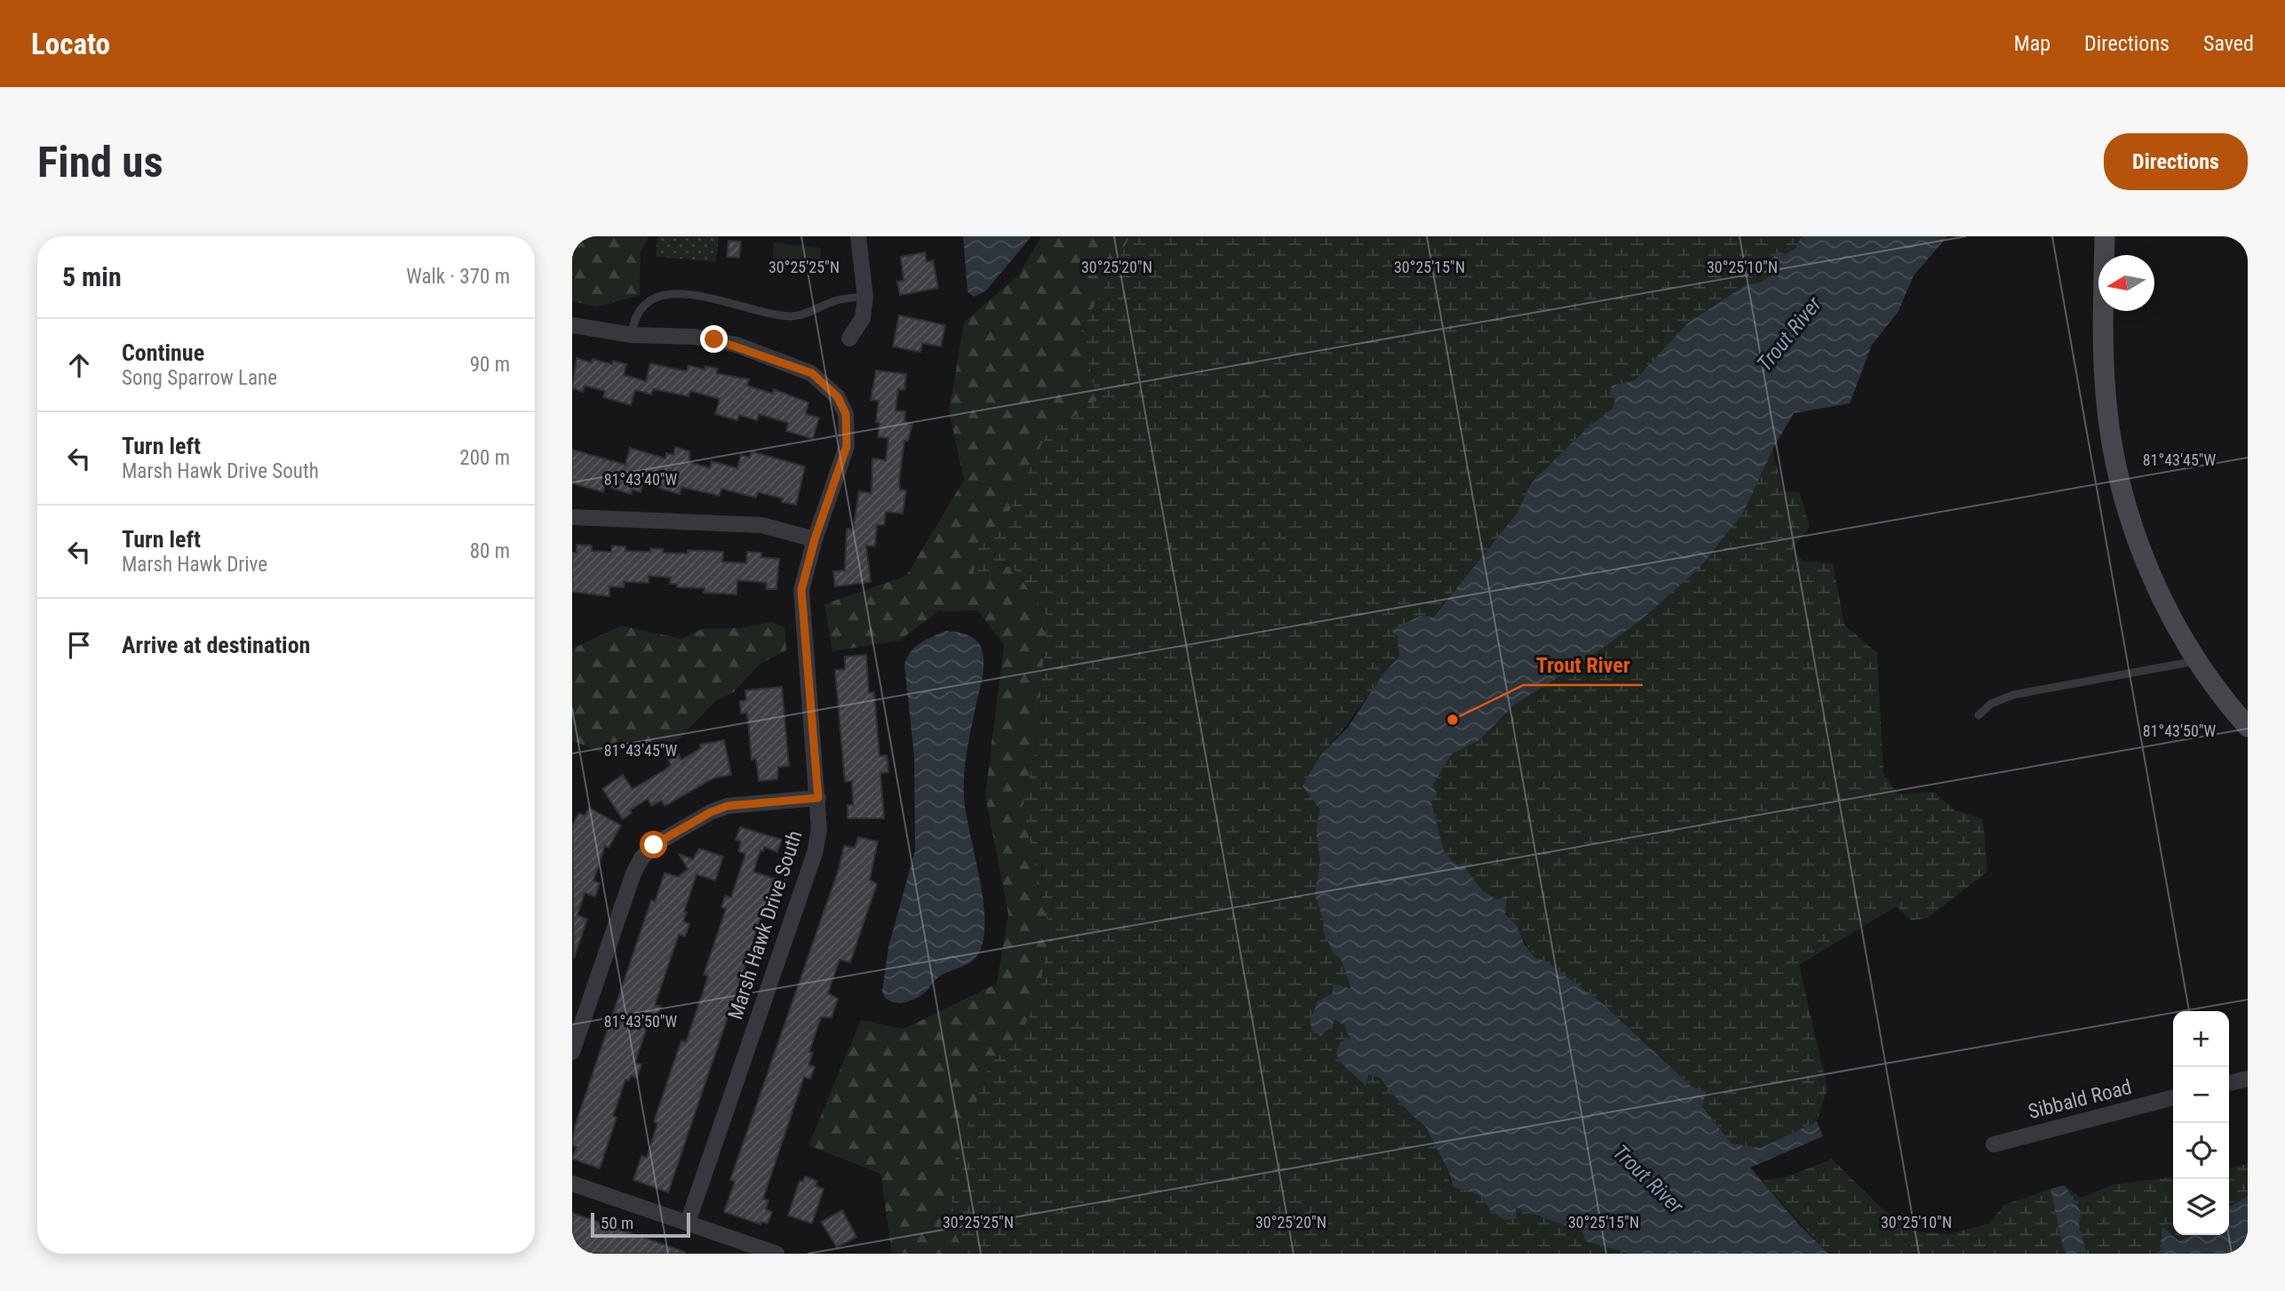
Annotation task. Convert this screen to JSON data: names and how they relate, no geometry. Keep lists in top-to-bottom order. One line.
{"streets":{"street":["Marsh Hawk Drive South","Sibbald Road"]},"water":["Trout River"],"places":["Trout River"],"scale_bar":"50 m","north":"left","page":{"header":"Locato","nav":["Map","Directions","Saved"],"buttons":"Directions","title":"Find us","heading":["5 min","Walk · 370 m"],"list":[["Continue","Song Sparrow Lane","90 m"],["Turn left","Marsh Hawk Drive South","200 m"],["Turn left","Marsh Hawk Drive","80 m"],"Arrive at destination"],"map_buttons":["+","−"],"scale":"50 m"},"coordinates":["30°25'25\"N","30°25'20\"N","30°25'15\"N","30°25'10\"N","81°43'45\"W","81°43'40\"W","81°43'50\"W"]}
